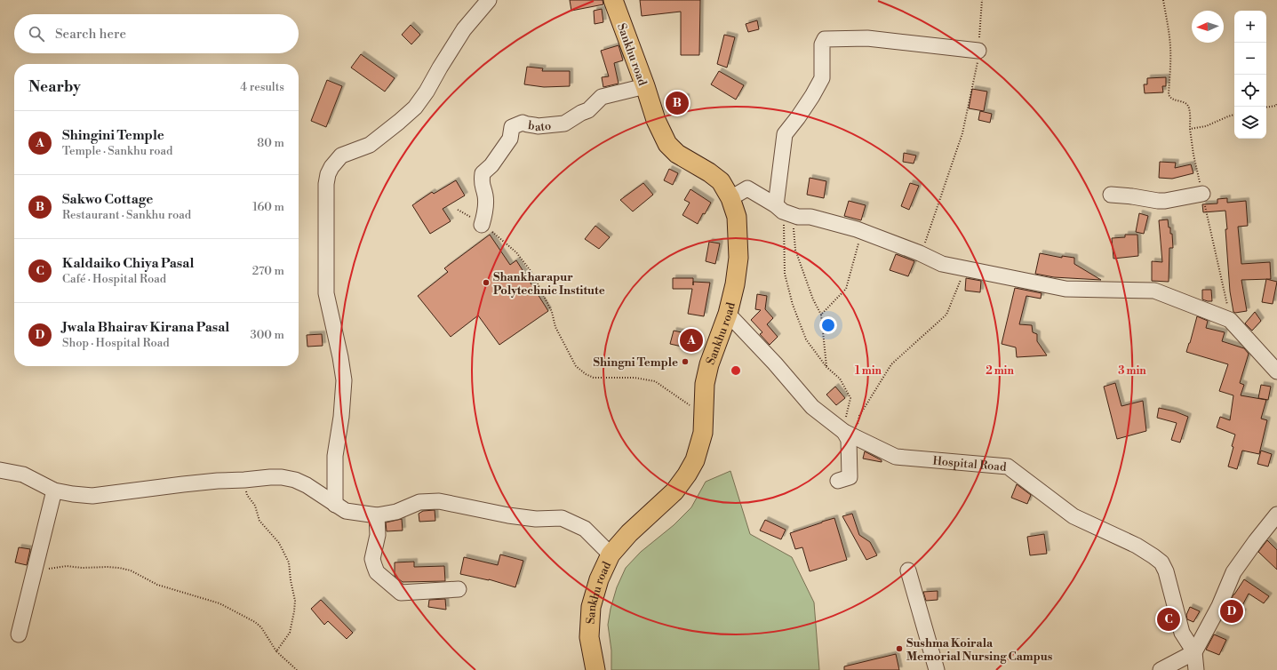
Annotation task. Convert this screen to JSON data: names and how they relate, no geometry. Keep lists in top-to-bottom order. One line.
{"streets":{"main road":["Sankhu road"],"street":["bato","Hospital Road"]},"crossings":[["Sankhu road","bato"],["Sankhu road","Hospital Road"]],"places":["Shankharapur Polytechnic Institute","Shingni Temple","Sushma Koirala Memorial Nursing Campus"],"north":"left","page":{"map_buttons":["+","−"],"search":"Search here","heading":["Nearby","4 results"],"pins":["B","A","D","C"],"list":[{"mark":"A","name":"Shingini Temple","note":"Temple · Sankhu road","value":"80 m"},{"mark":"B","name":"Sakwo Cottage","note":"Restaurant · Sankhu road","value":"160 m"},{"mark":"C","name":"Kaldaiko Chiya Pasal","note":"Café · Hospital Road","value":"270 m"},{"mark":"D","name":"Jwala Bhairav Kirana Pasal","note":"Shop · Hospital Road","value":"300 m"}]},"rings":["1 min","2 min","3 min"]}
